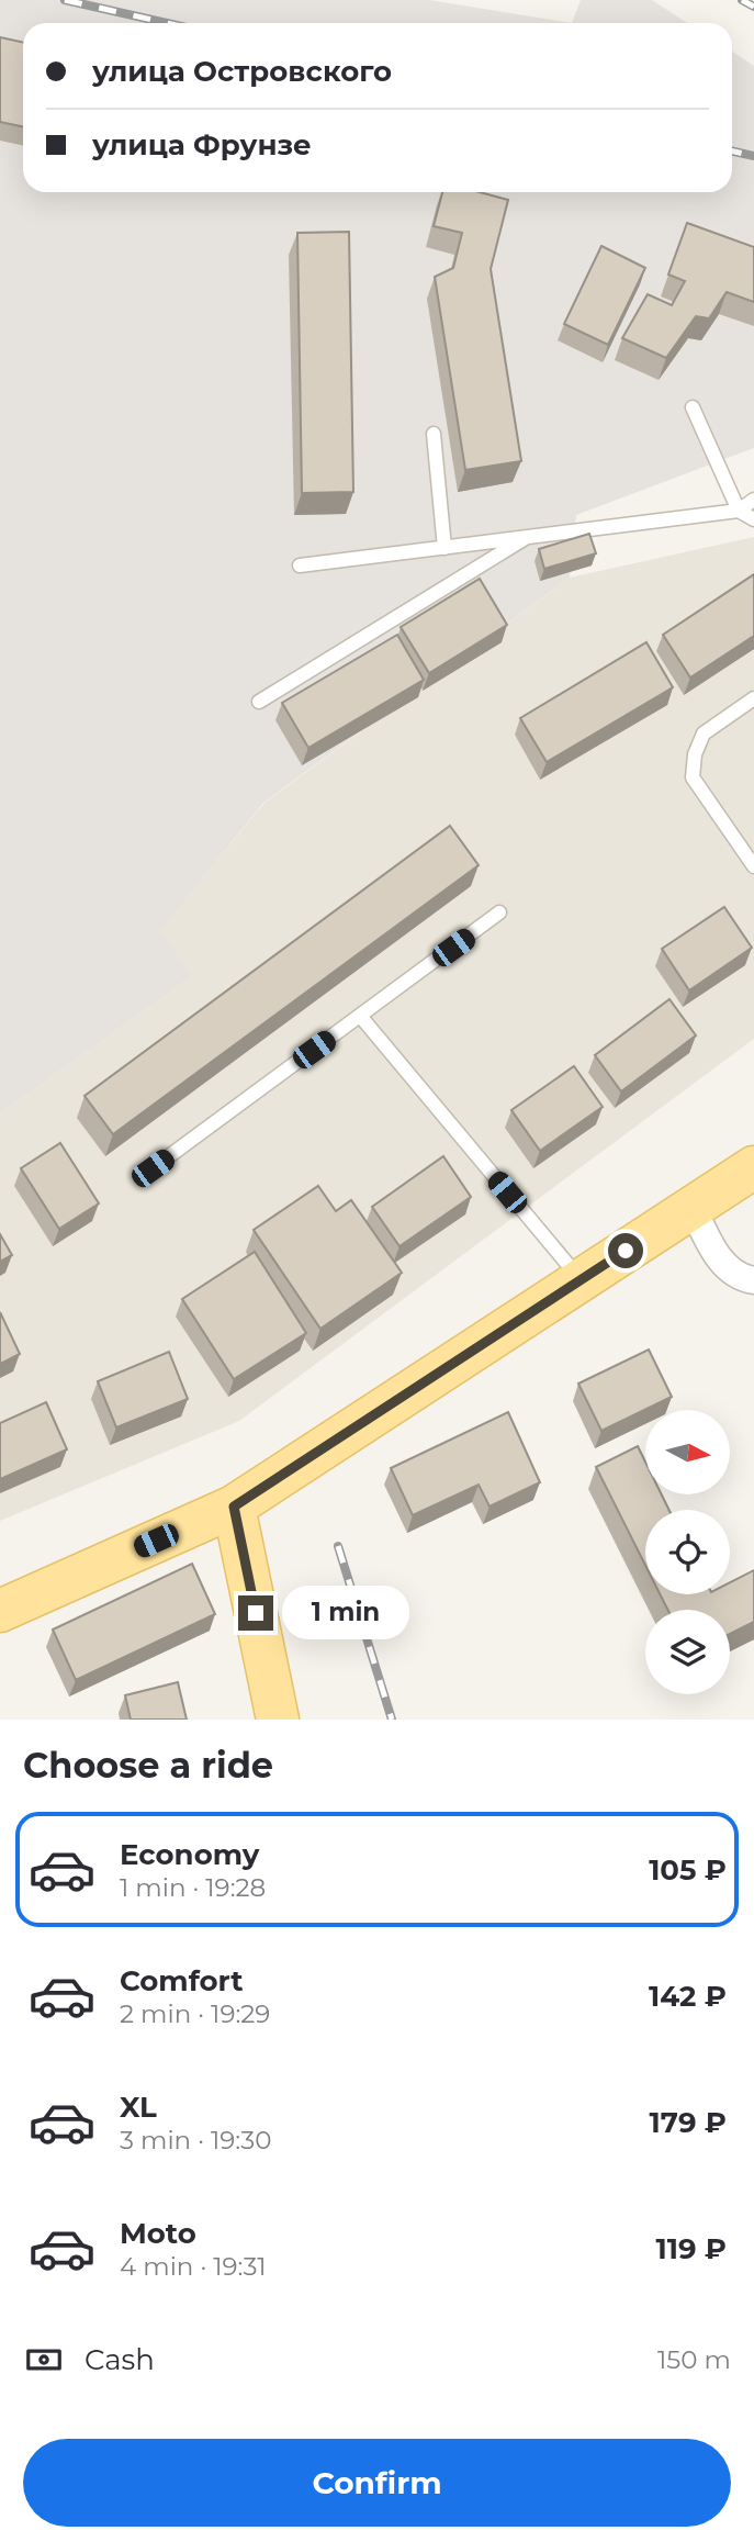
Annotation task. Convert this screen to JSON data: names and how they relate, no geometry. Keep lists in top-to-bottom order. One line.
{"north":"right","page":{"banner":["улица Островского","улица Фрунзе"],"bubble":"1 min","heading":"Choose a ride","list":[{"name":"Economy","note":"1 min · 19:28","value":"105 ₽"},{"name":"Comfort","note":"2 min · 19:29","value":"142 ₽"},{"name":"XL","note":"3 min · 19:30","value":"179 ₽"},{"name":"Moto","note":"4 min · 19:31","value":"119 ₽"}],"pay":["Cash","150 m"],"buttons":"Confirm"}}
